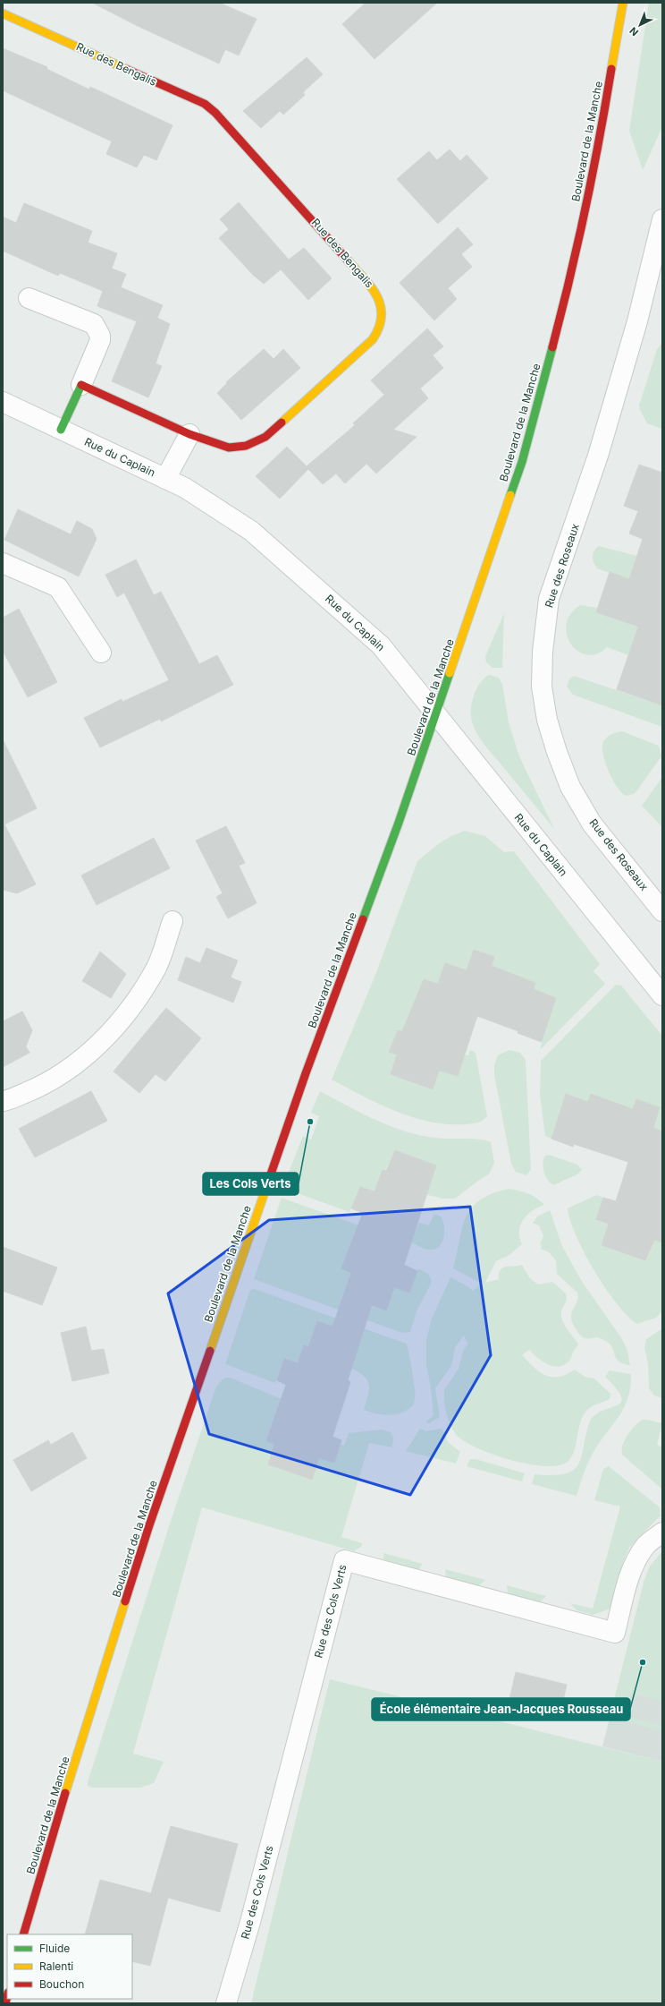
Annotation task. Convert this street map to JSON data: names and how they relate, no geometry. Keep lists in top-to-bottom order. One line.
{"streets":{"main road":["Rue des Bengalis","Boulevard de la Manche"],"street":["Rue du Caplain","Rue des Roseaux","Rue des Cols Verts"]},"crossings":[["Boulevard de la Manche","Rue du Caplain"]],"places":["Les Cols Verts","École élémentaire Jean-Jacques Rousseau"],"legend":["Fluide","Ralenti","Bouchon"],"north":"bottom left"}
